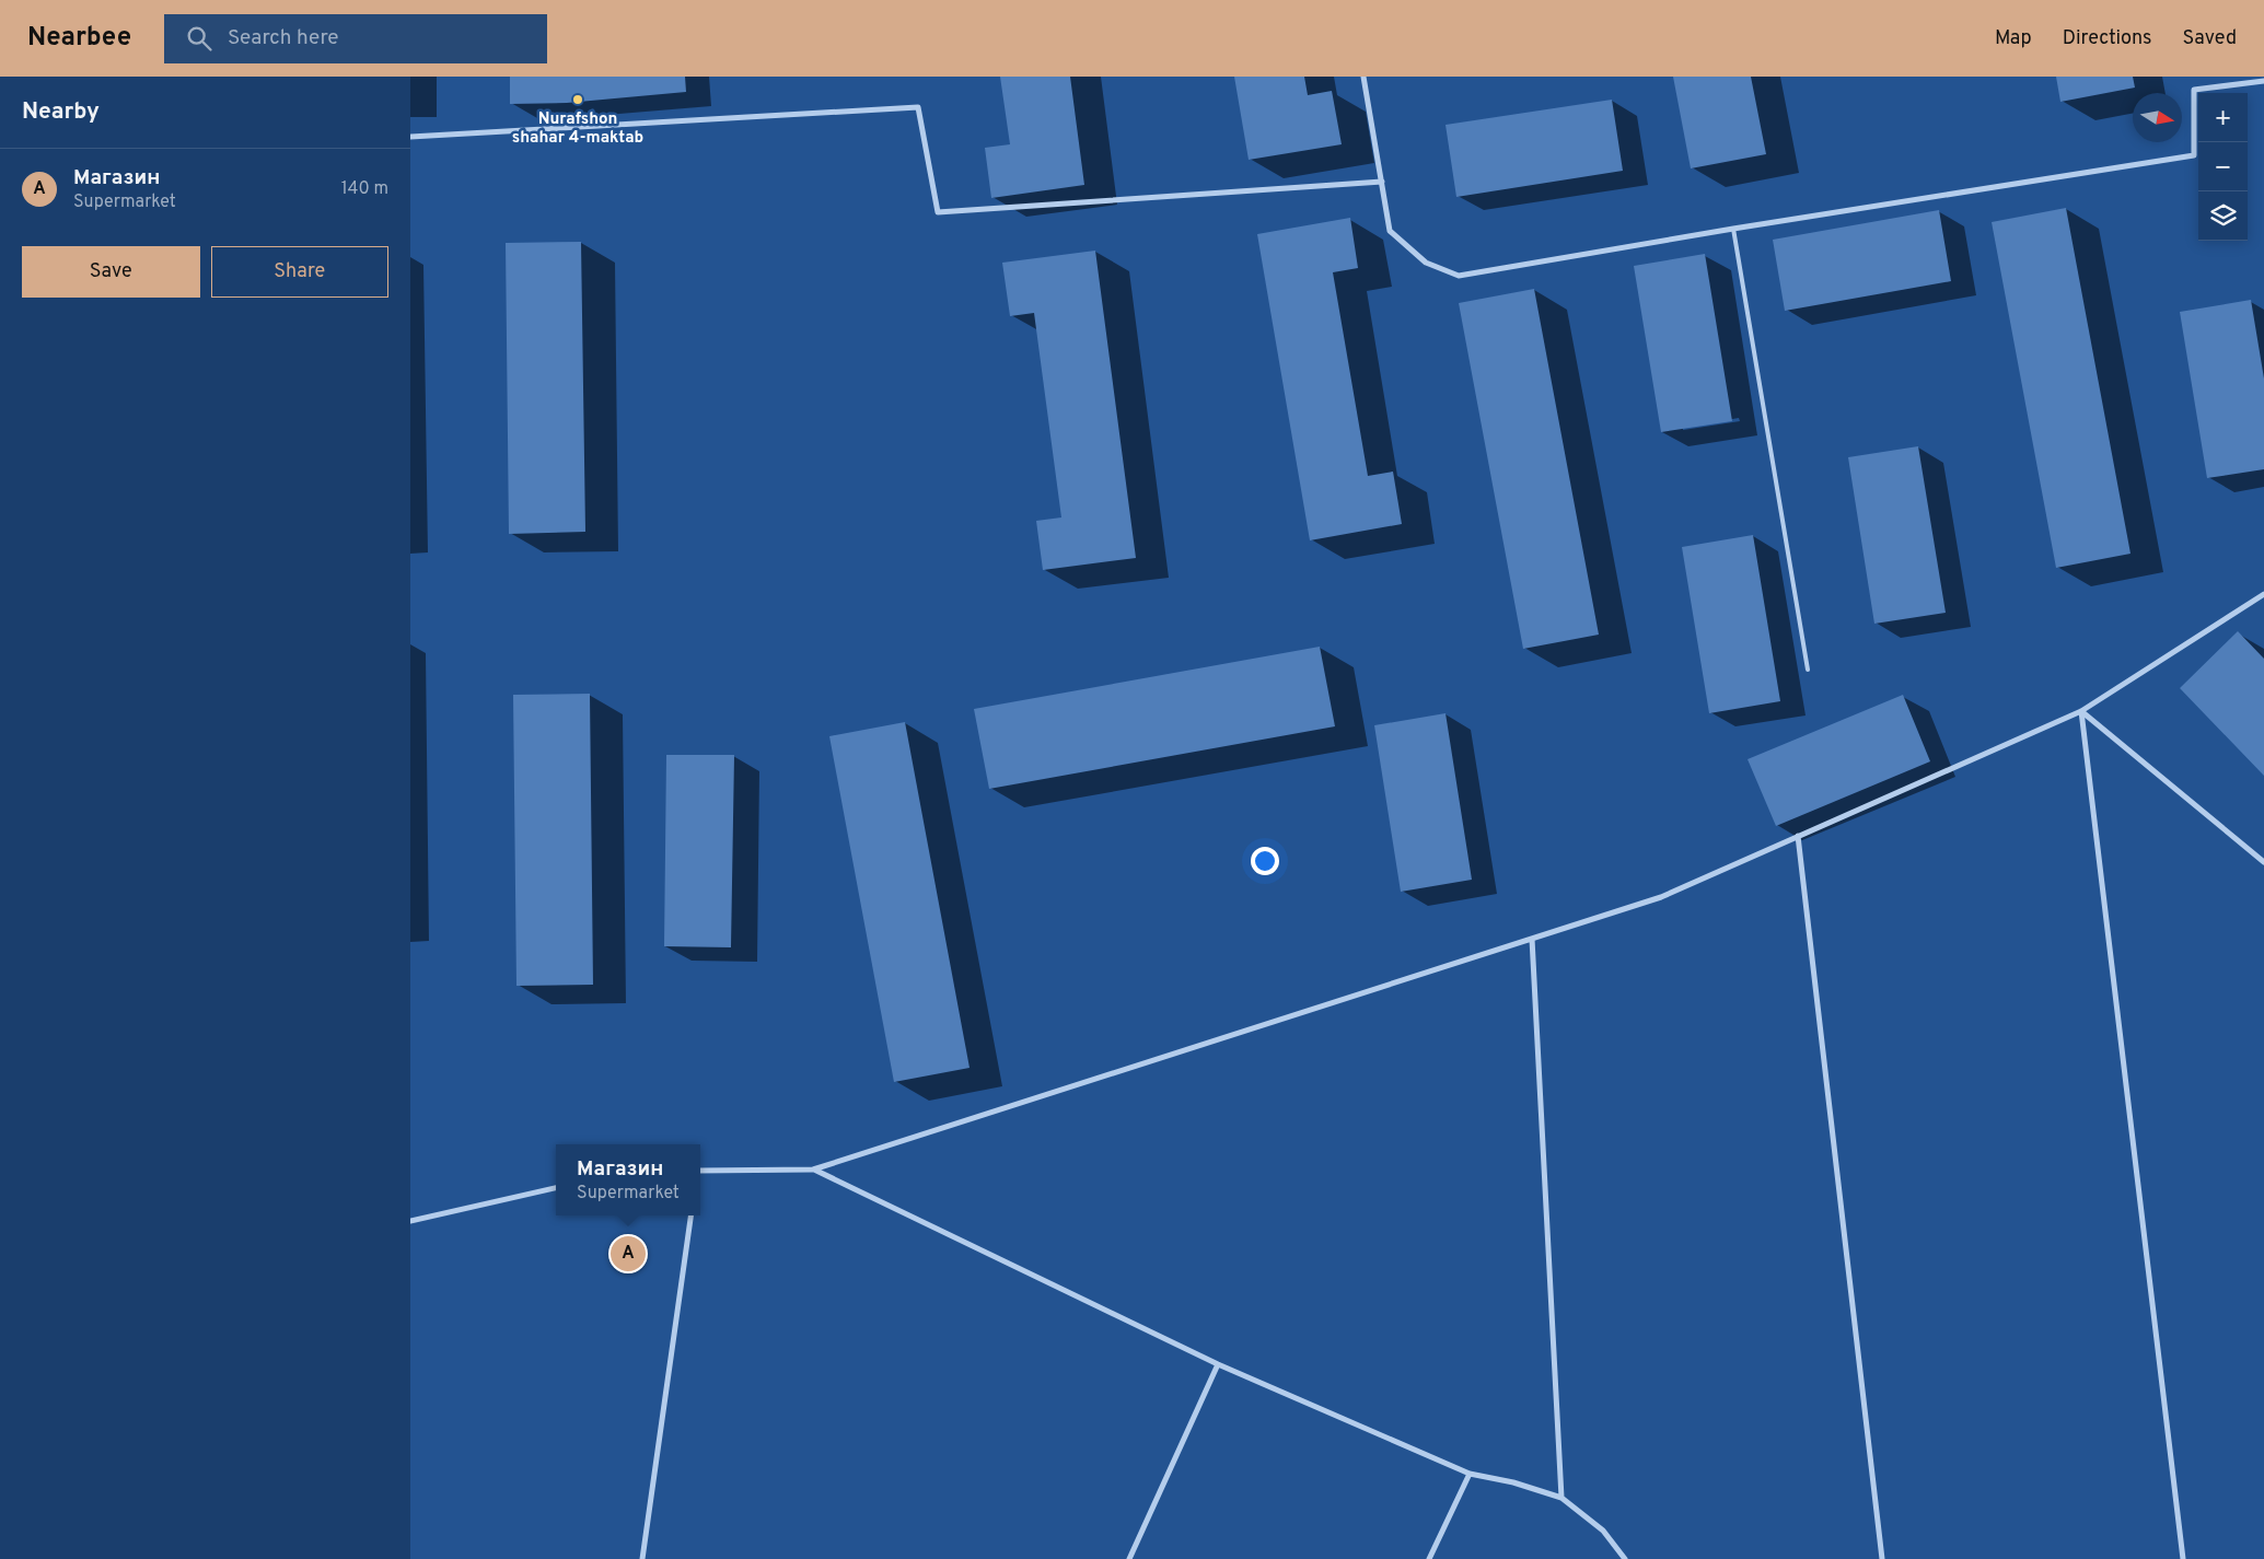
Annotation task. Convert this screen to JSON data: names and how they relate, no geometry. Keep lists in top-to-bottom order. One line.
{"places":["Nurafshon shahar 4-maktab"],"north":"right","page":{"header":"Nearbee","search":"Search here","nav":["Map","Directions","Saved"],"heading":"Nearby","map_buttons":["+","−"],"list":[{"mark":"A","name":"Магазин","note":"Supermarket","value":"140 m"}],"buttons":["Save","Share"],"popup":["Магазин","Supermarket"],"pins":"A"}}
